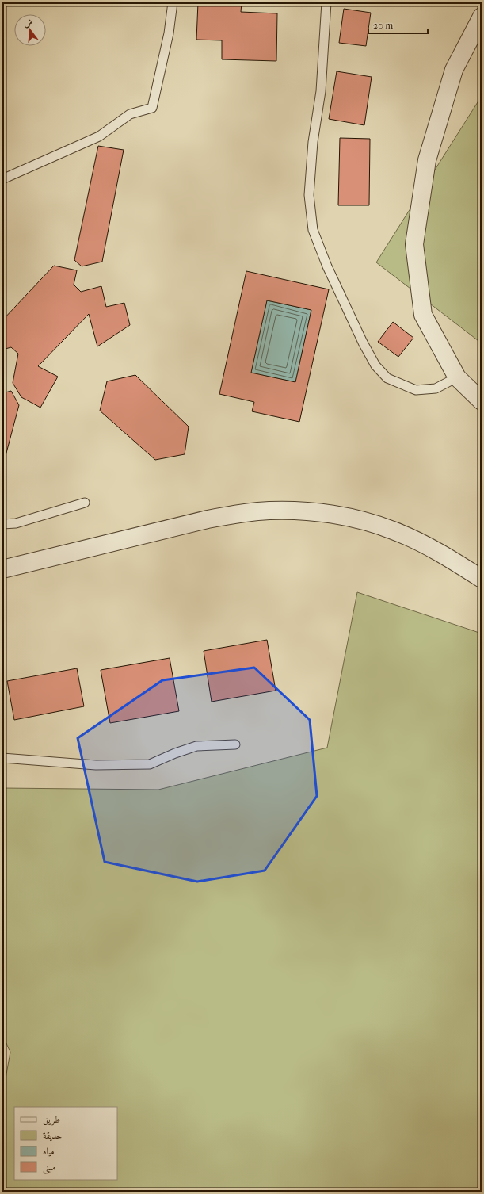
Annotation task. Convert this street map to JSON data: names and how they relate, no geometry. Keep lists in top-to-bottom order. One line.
{"legend":["طريق","حديقة","مياه","مبنى"],"scale_bar":"20 m","north":"top"}
